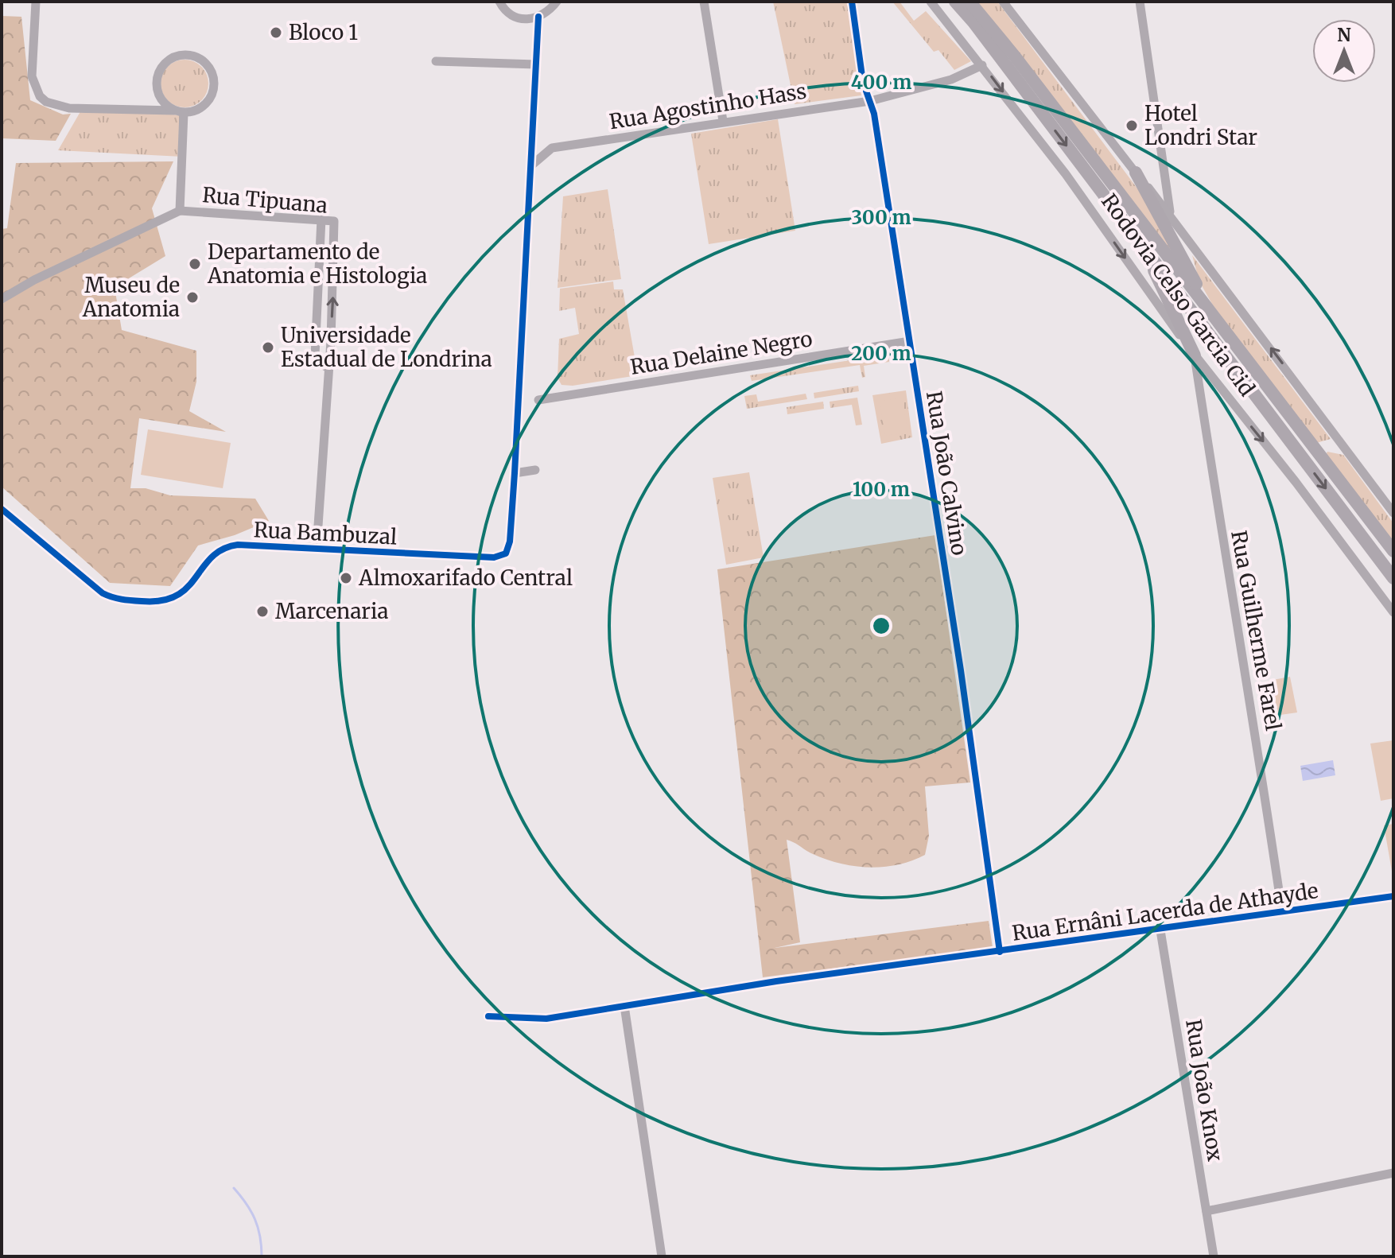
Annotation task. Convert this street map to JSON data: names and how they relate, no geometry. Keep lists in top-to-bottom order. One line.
{"streets":{"highway":["Rodovia Celso Garcia Cid"],"street":["Rua Agostinho Hass","Rua Tipuana","Rua Delaine Negro","Rua João Calvino","Rua Bambuzal","Rua Guilherme Farel","Rua Ernâni Lacerda de Athayde","Rua João Knox"]},"crossings":[["Rua Agostinho Hass","Rodovia Celso Garcia Cid"],["Rua Agostinho Hass","Rua João Calvino"],["Rua Agostinho Hass","Rua Bambuzal"],["Rua Tipuana","Rua Bambuzal"],["Rodovia Celso Garcia Cid","Rua Guilherme Farel"],["Rua Delaine Negro","Rua João Calvino"],["Rua João Calvino","Rua Ernâni Lacerda de Athayde"],["Rua Guilherme Farel","Rua Ernâni Lacerda de Athayde"],["Rua Ernâni Lacerda de Athayde","Rua João Knox"]],"places":["Bloco 1","Hotel Londri Star","Departamento de Anatomia e Histologia","Museu de Anatomia","Universidade Estadual de Londrina","Almoxarifado Central","Marcenaria"],"north":"top","rings":["400 m","300 m","200 m","100 m"]}
